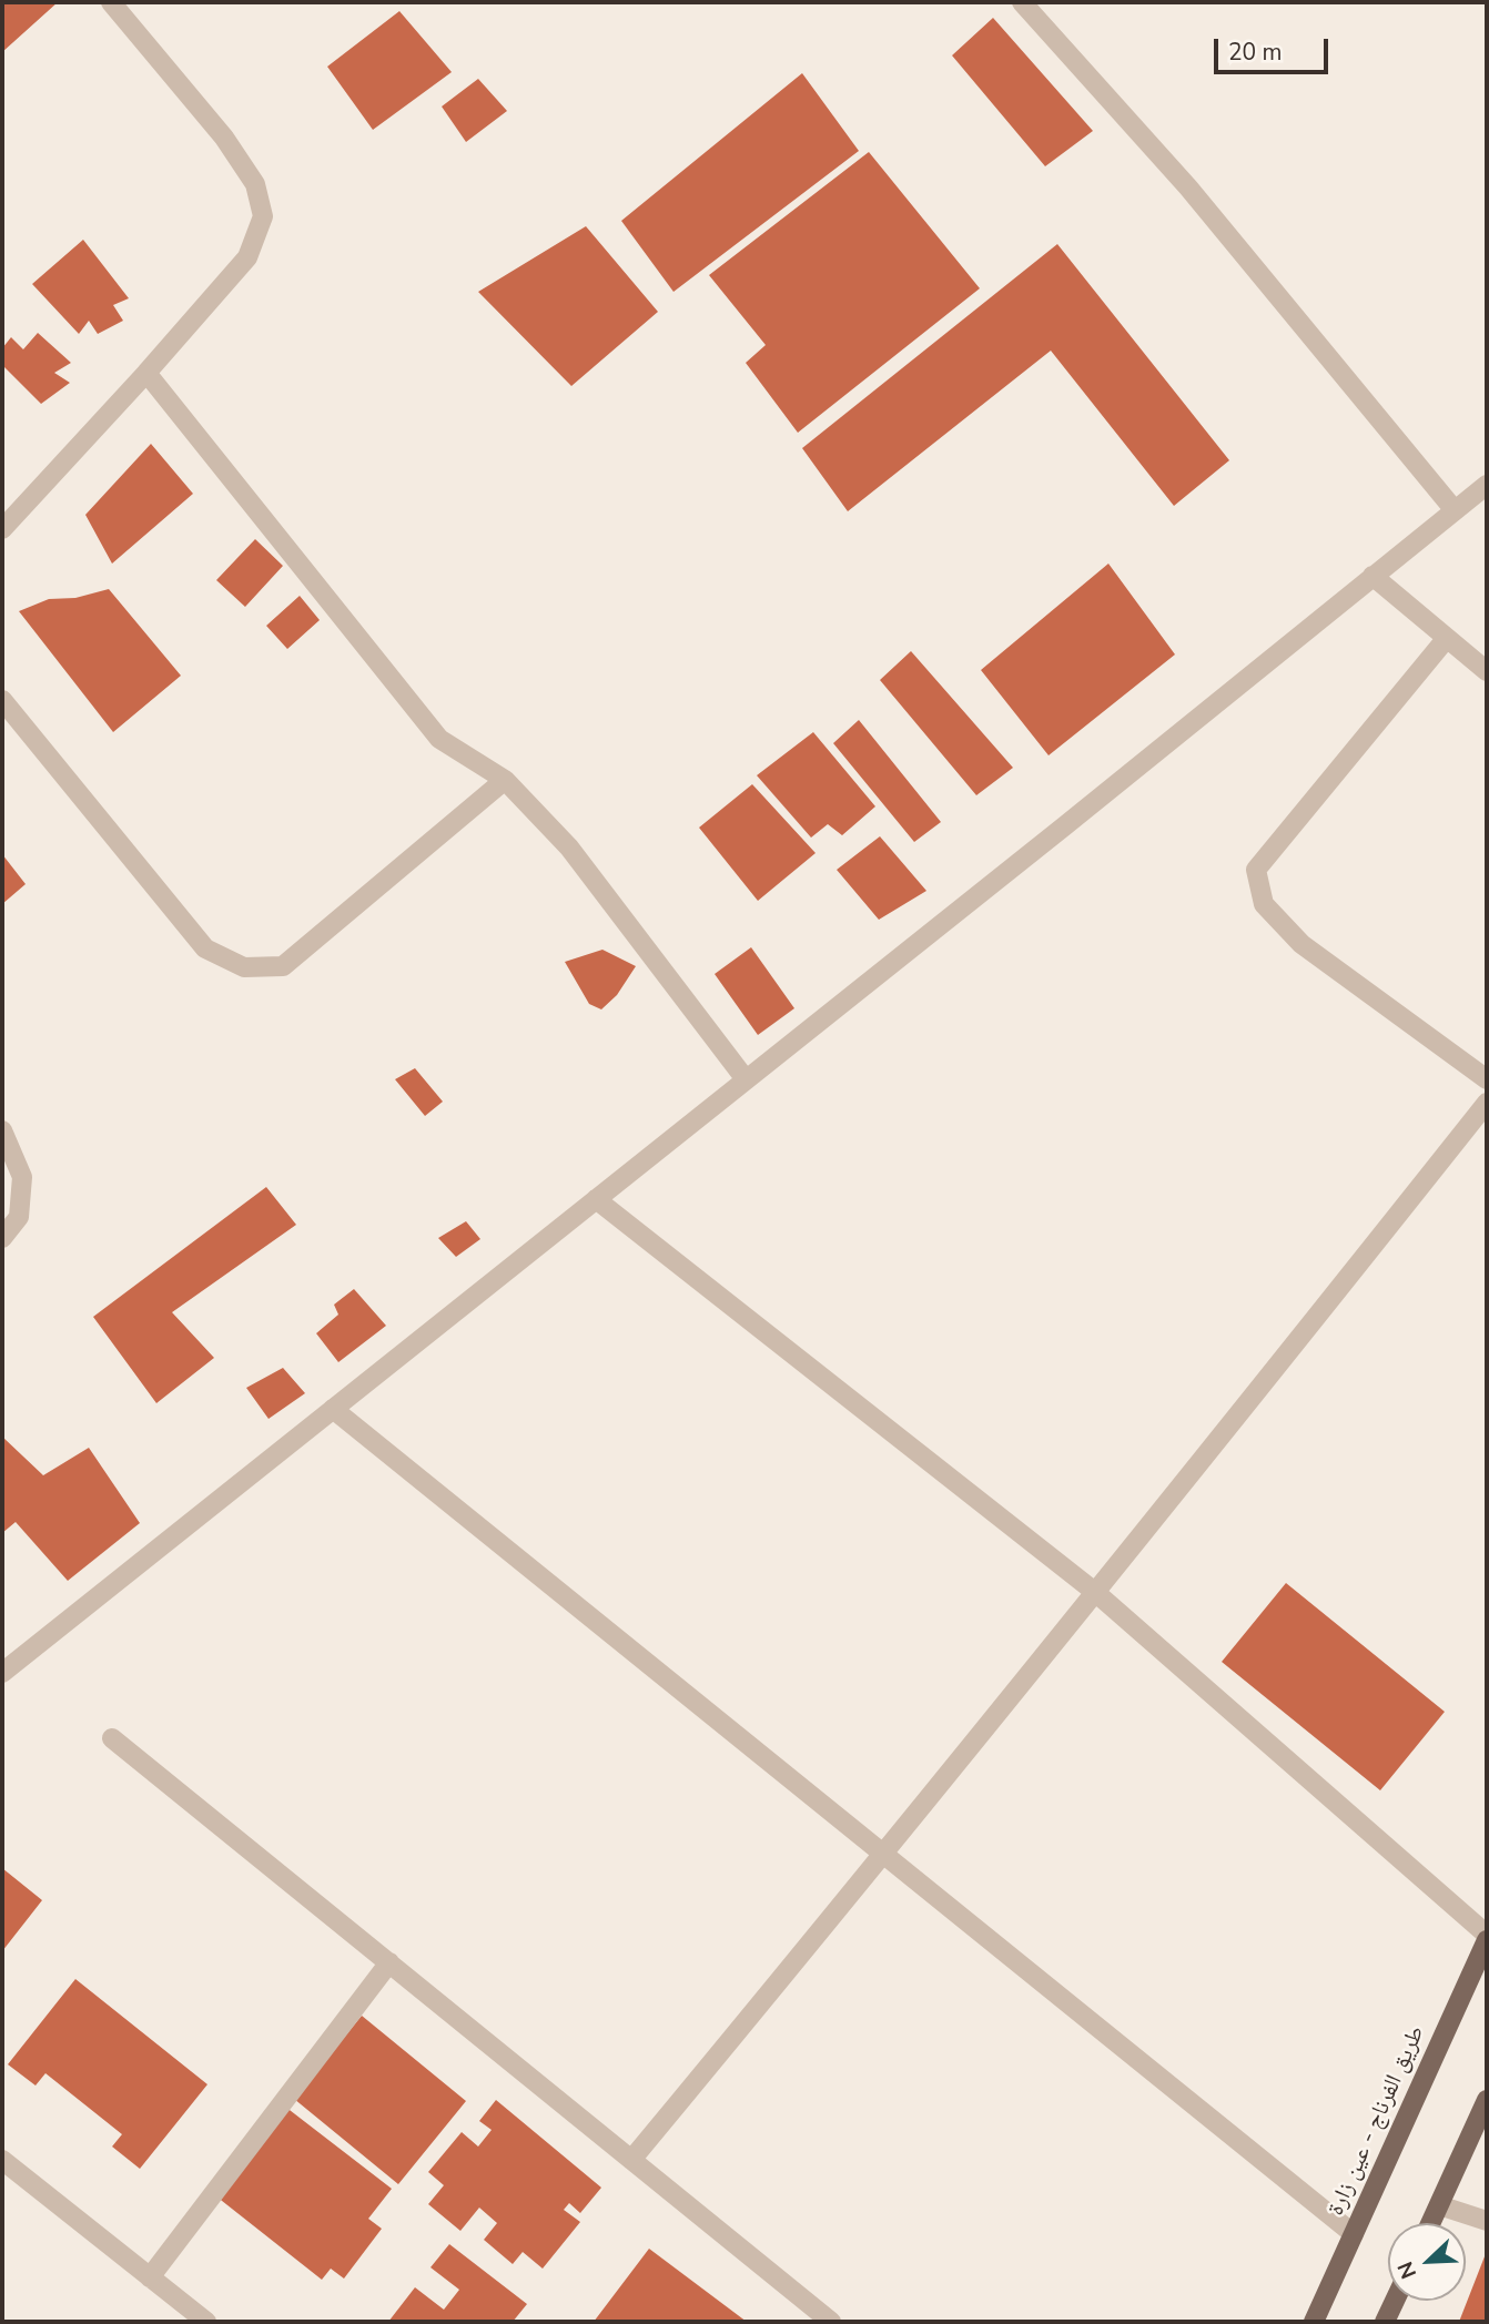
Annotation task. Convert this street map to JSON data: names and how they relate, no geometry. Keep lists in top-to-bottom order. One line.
{"streets":{"main road":["طريق الفرناج - عين زارة"]},"scale_bar":"20 m","north":"bottom left"}
